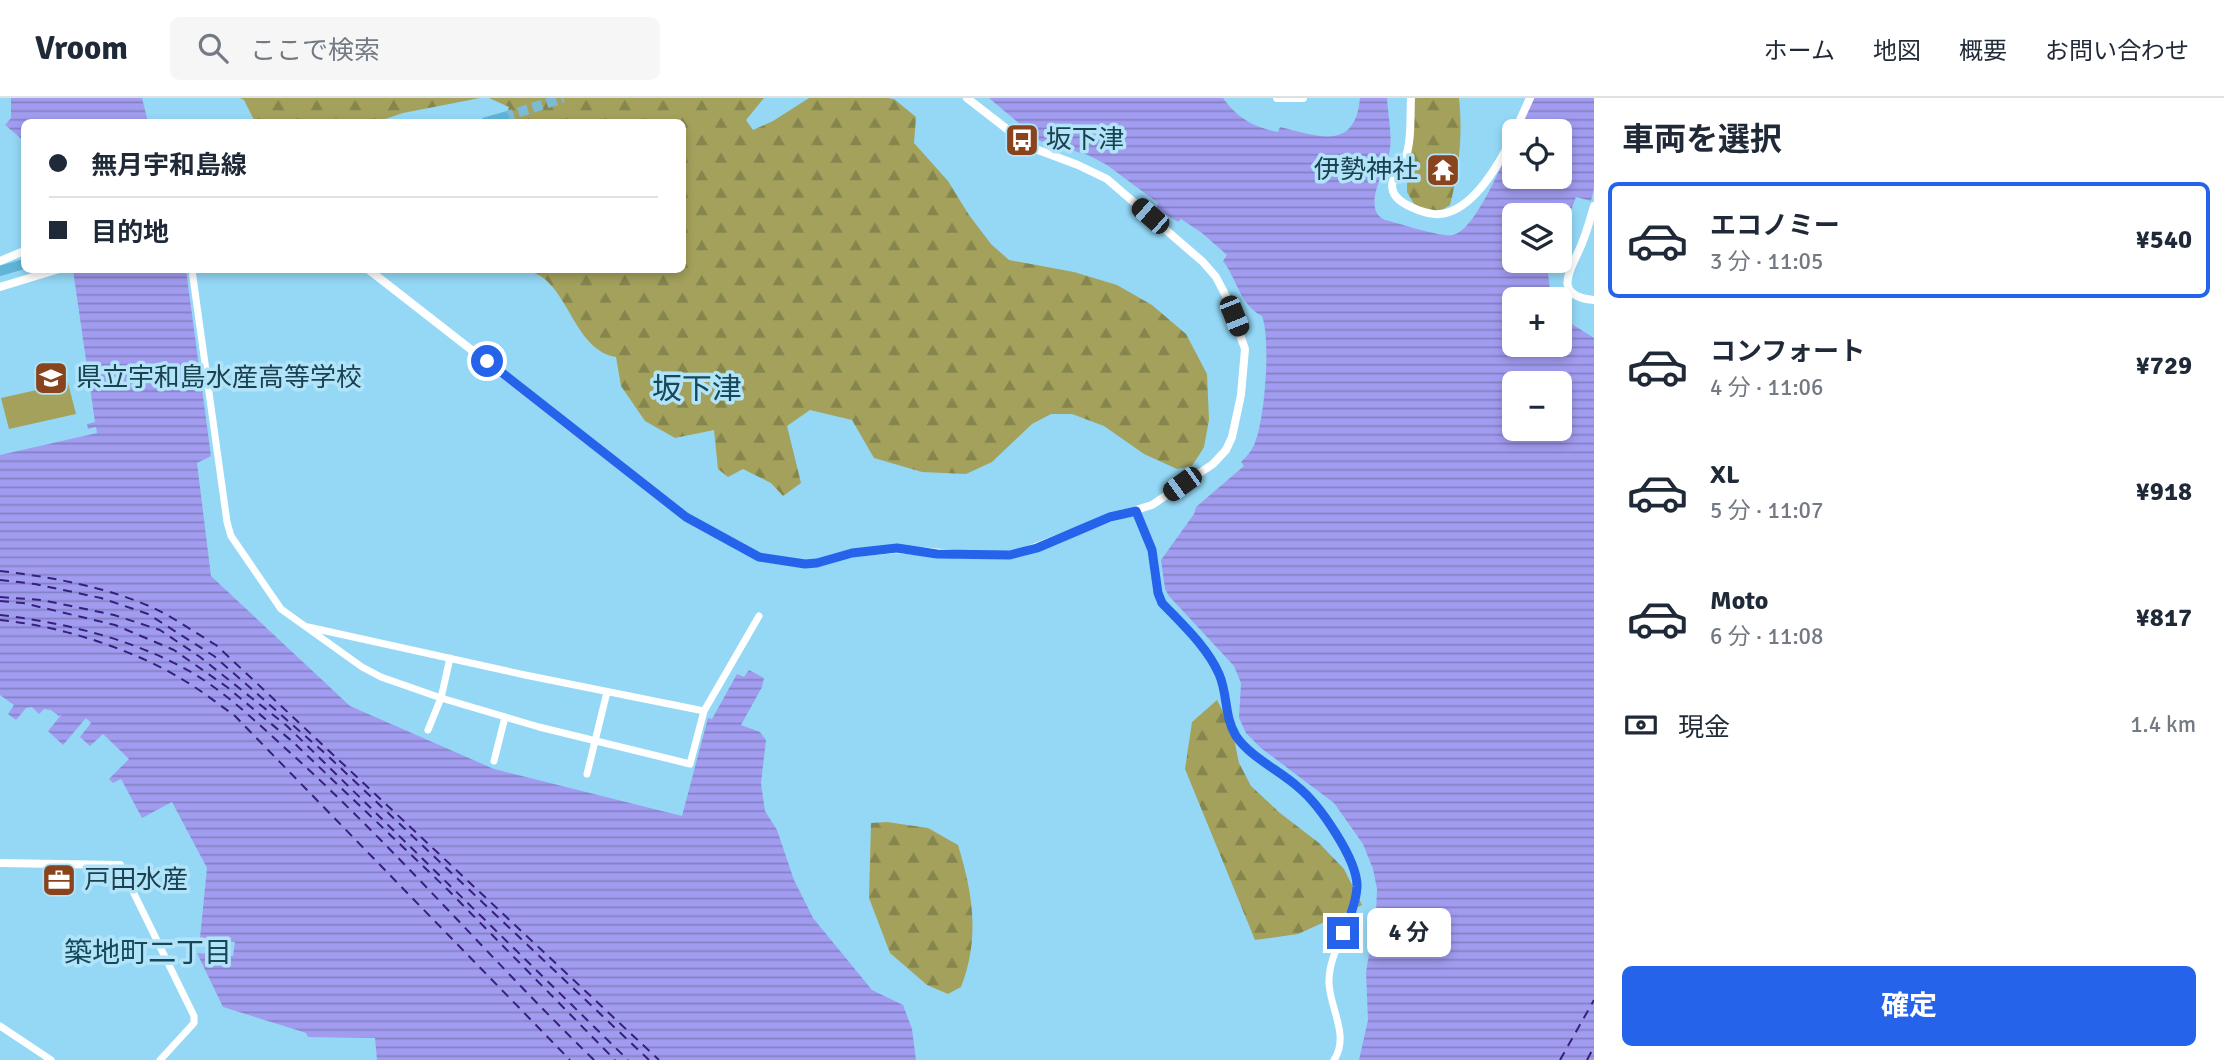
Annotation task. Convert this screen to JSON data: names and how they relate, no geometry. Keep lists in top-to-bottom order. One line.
{"districts":["坂下津","築地町二丁目"],"places":{"bus stop":["坂下津"],"temple":["伊勢神社"],"school or university":["県立宇和島水産高等学校"],"office":["戸田水産"]},"page":{"header":"Vroom","search":"ここで検索","nav":["ホーム","地図","概要","お問い合わせ"],"heading":"車両を選択","map_buttons":["+","−"],"banner":["無月宇和島線","目的地"],"list":[{"name":"エコノミー","note":"3 分 · 11:05","value":"¥540"},{"name":"コンフォート","note":"4 分 · 11:06","value":"¥729"},{"name":"XL","note":"5 分 · 11:07","value":"¥918"},{"name":"Moto","note":"6 分 · 11:08","value":"¥817"}],"pay":["現金","1.4 km"],"bubble":"4 分","buttons":"確定"}}
